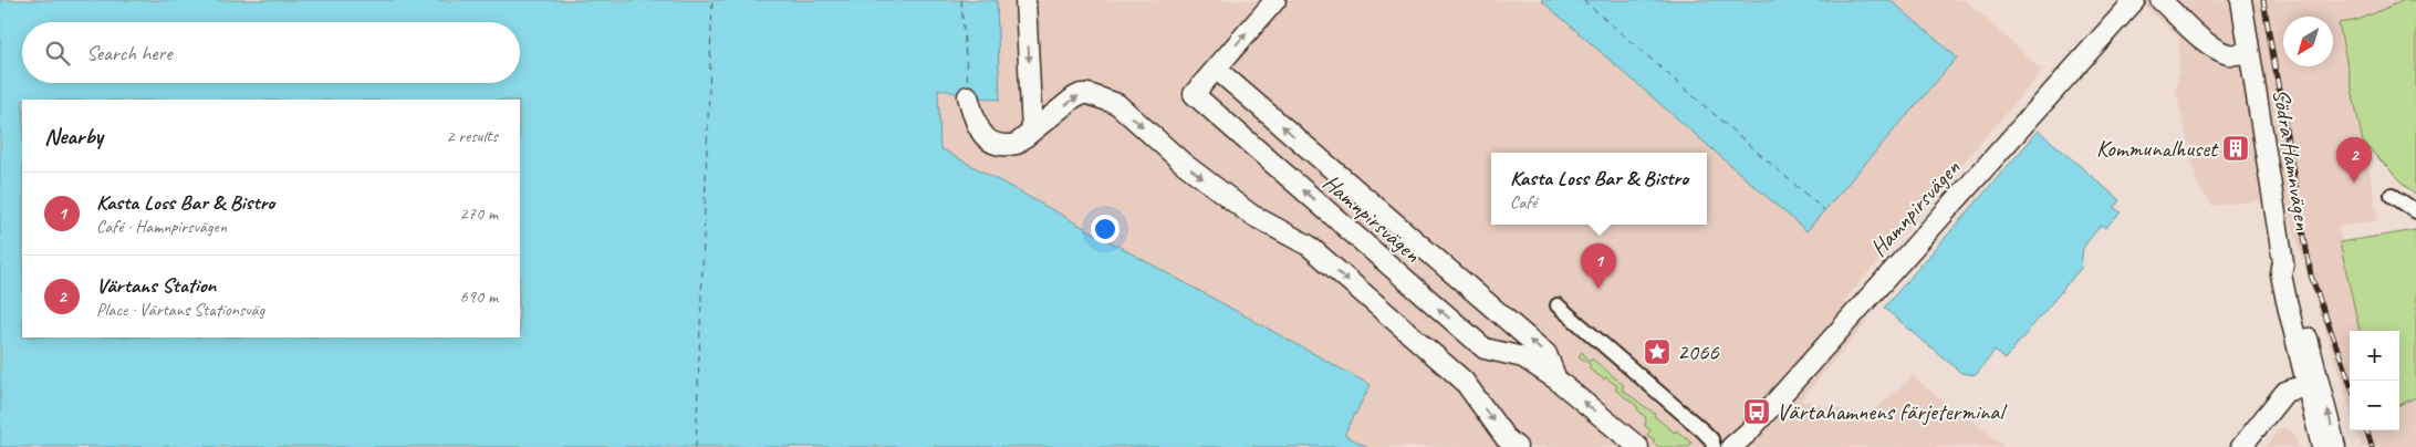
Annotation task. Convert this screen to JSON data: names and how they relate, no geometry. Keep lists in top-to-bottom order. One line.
{"streets":{"main road":["Södra Hamnvägen","Hamnpirsvägen"]},"one_way":["Hamnpirsvägen"],"places":{"building":["Kommunalhuset"],"place":["2066"],"bus stop":["Värtahamnens färjeterminal"]},"north":"bottom left","page":{"search":"Search here","heading":["Nearby","2 results"],"pins":["2","1"],"popup":["Kasta Loss Bar & Bistro","Café"],"list":[{"mark":"1","name":"Kasta Loss Bar & Bistro","note":"Café · Hamnpirsvägen","value":"270 m"},{"mark":"2","name":"Värtans Station","note":"Place · Värtans Stationsväg","value":"690 m"}],"map_buttons":["+","−"]}}
